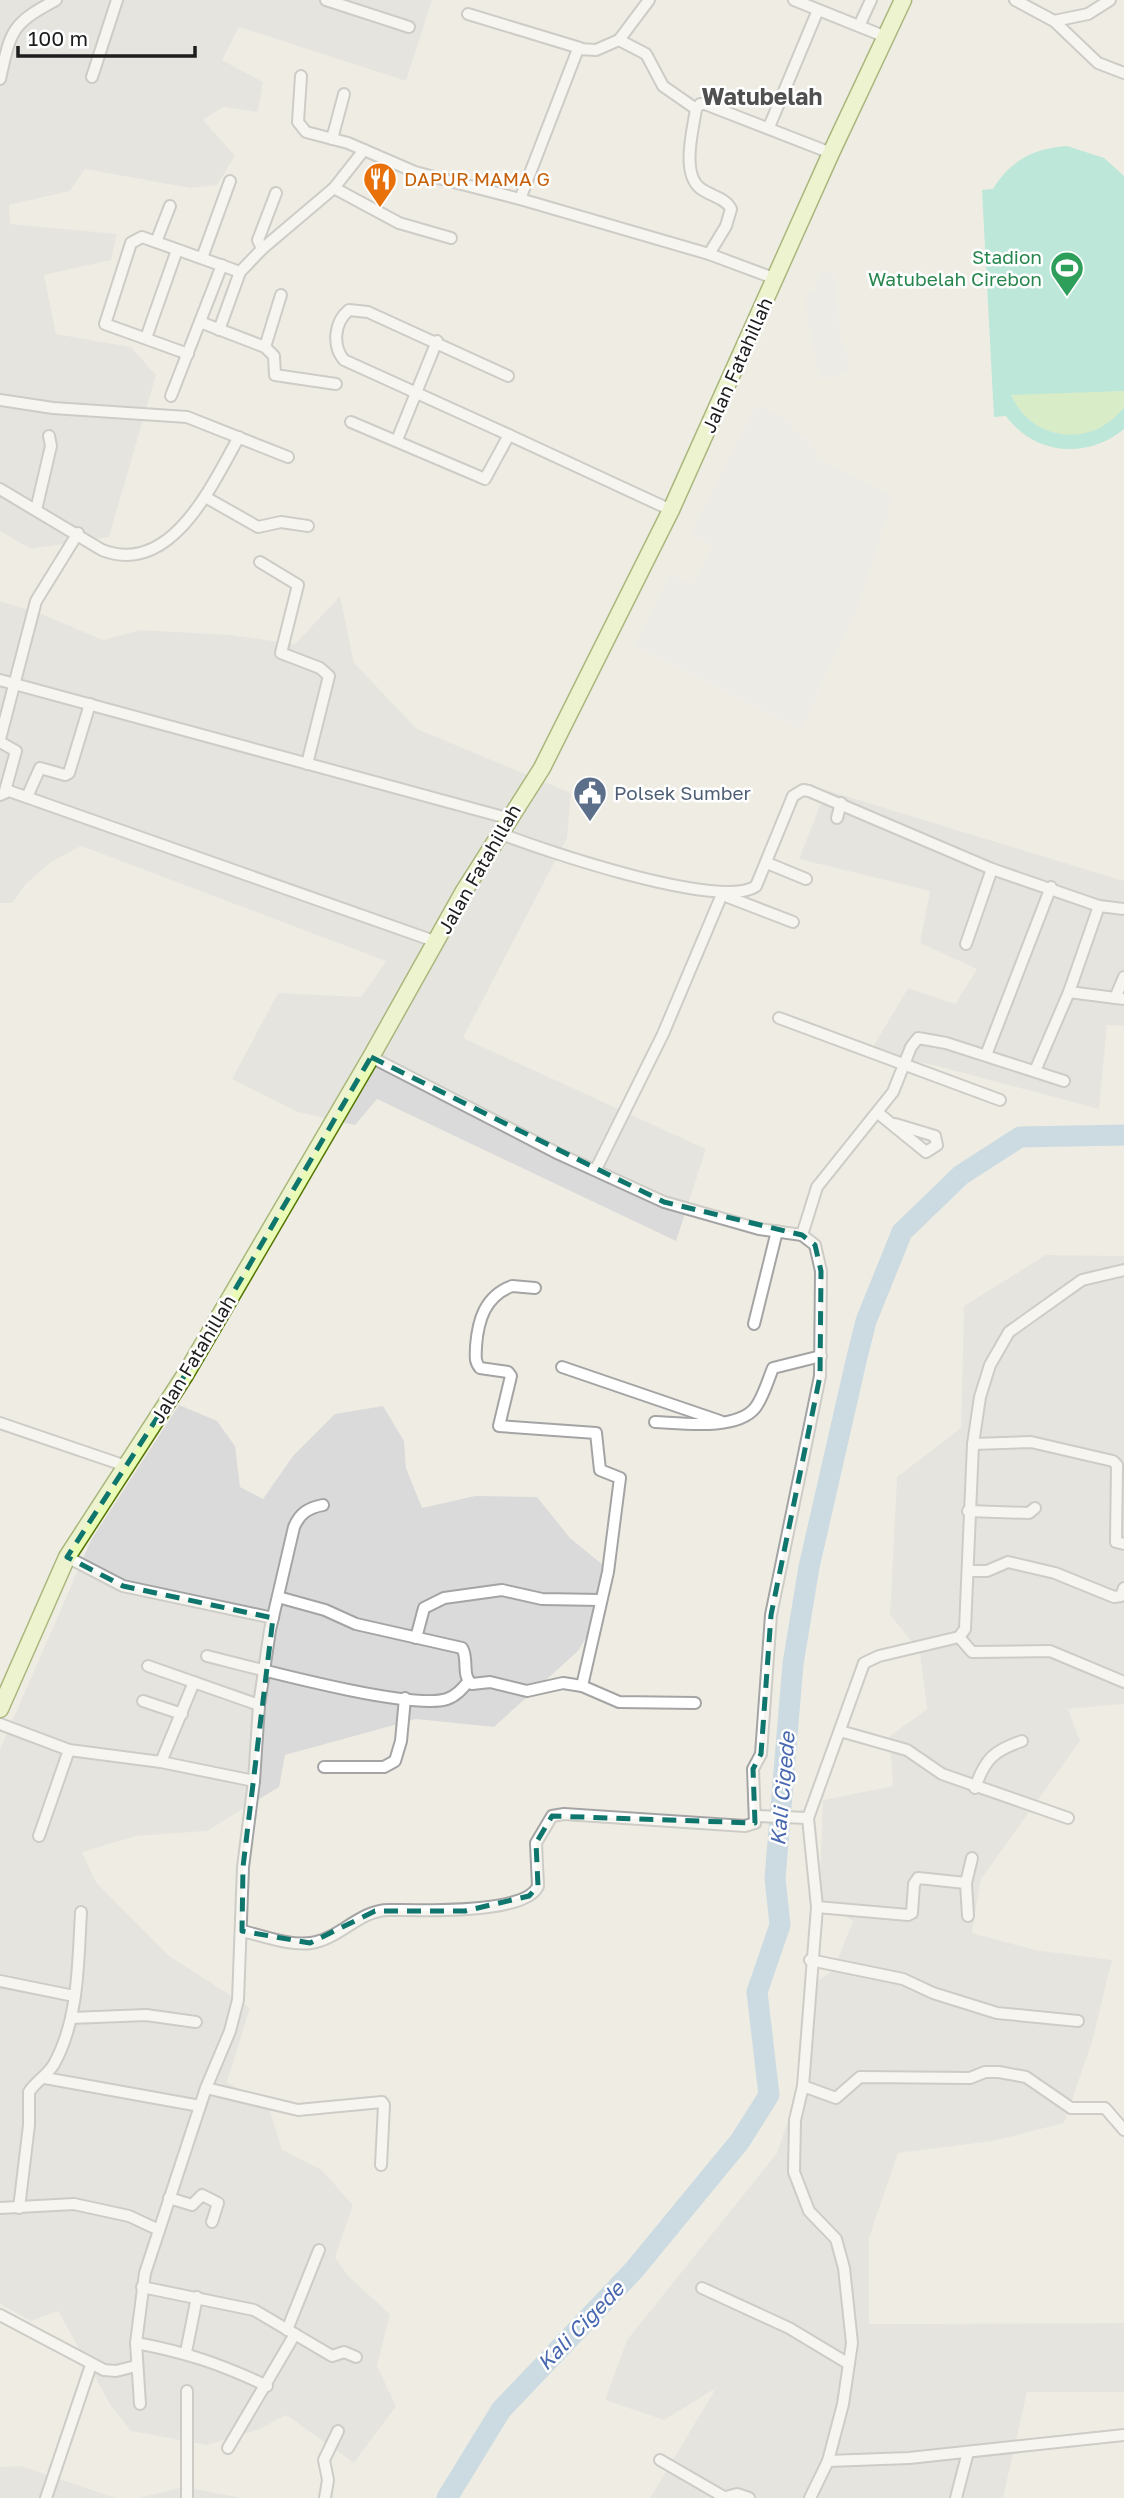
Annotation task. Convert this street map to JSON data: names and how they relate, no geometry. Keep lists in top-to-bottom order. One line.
{"streets":{"street":["Jalan Fatahillah"]},"districts":["Watubelah"],"water":["Kali Cigede"],"places":{"restaurant":["DAPUR MAMA G"],"sports":["Stadion Watubelah Cirebon"],"public building":["Polsek Sumber"]},"scale_bar":"100 m"}
